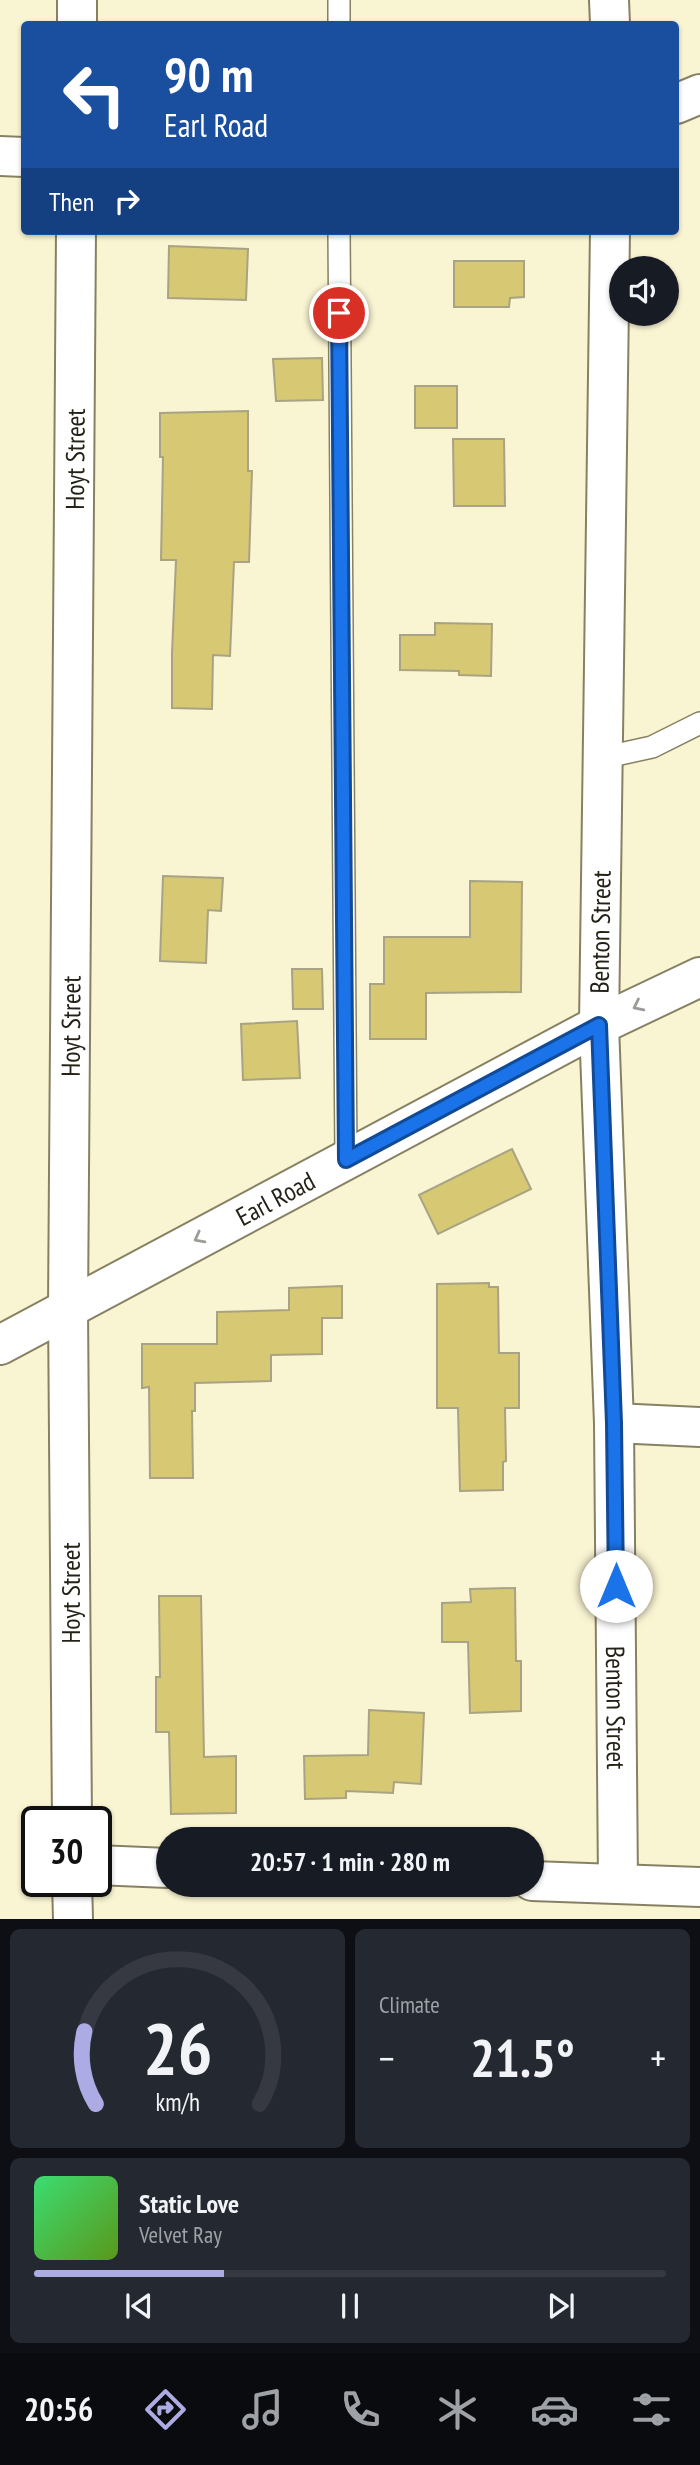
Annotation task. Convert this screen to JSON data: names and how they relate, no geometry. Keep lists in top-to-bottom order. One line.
{"streets":{"street":["Hoyt Street","Benton Street","Earl Road"]},"crossings":[["Hoyt Street","Earl Road"],["Benton Street","Earl Road"]],"one_way":["Earl Road"],"page":{"turn":["90 m","Earl Road"],"then":"Then","limit":"30","trip":"20:57 · 1 min · 280 m","tile":"Climate","heat":["−","21.5°","+"],"song":["Static Love","Velvet Ray"],"tabs":"20:56","gauge":["26","km/h"]}}
